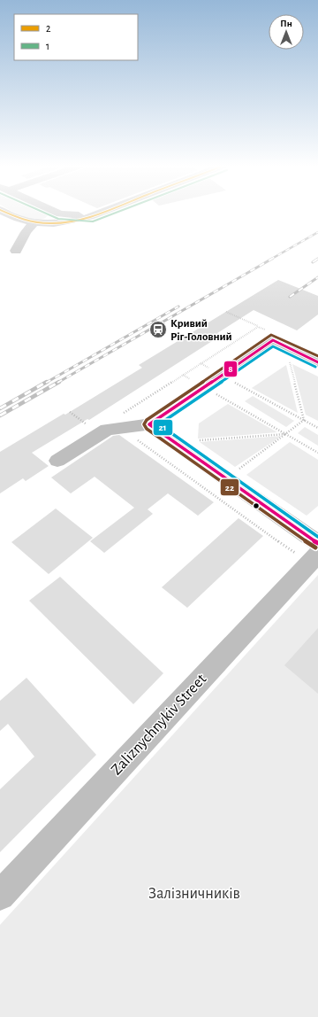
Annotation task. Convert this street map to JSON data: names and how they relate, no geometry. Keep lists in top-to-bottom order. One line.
{"streets":{"street":["Zaliznychnykiv Street"]},"parks":["Залізничників"],"places":{"station":["Кривий Ріг-Головний"]},"lines":["transit line 2","transit line 1","transit line 22","transit line 8","transit line 21"],"legend":["2","1"],"north":"top"}
